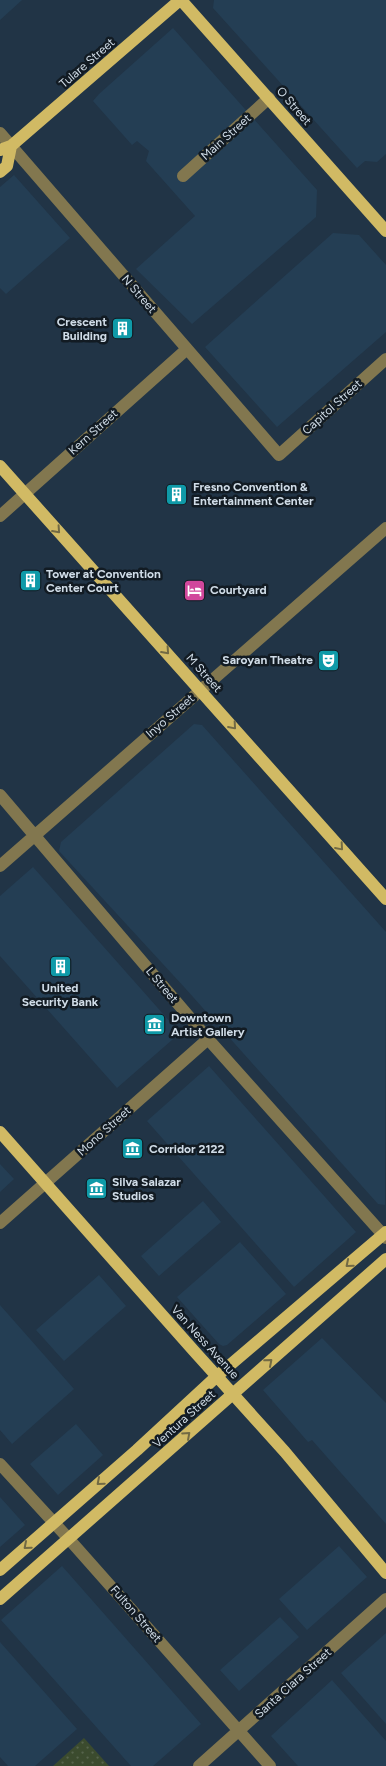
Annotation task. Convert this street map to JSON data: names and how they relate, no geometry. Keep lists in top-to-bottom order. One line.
{"streets":{"main road":["Tulare Street","O Street","M Street","Van Ness Avenue","Ventura Street"],"street":["Main Street","N Street","Capitol Street","Kern Street","Inyo Street","L Street","Mono Street","Fulton Street","Santa Clara Street"]},"crossings":[["Tulare Street","O Street"],["Tulare Street","N Street"],["O Street","Main Street"],["N Street","Capitol Street"],["N Street","Kern Street"],["Kern Street","M Street"],["M Street","Inyo Street"],["Inyo Street","L Street"],["L Street","Mono Street"],["L Street","Ventura Street"],["Mono Street","Van Ness Avenue"],["Van Ness Avenue","Ventura Street"],["Ventura Street","Fulton Street"],["Fulton Street","Santa Clara Street"]],"one_way":["M Street"],"places":{"building":["Crescent Building","Fresno Convention & Entertainment Center","Tower at Convention Center Court","United Security Bank"],"hotel":["Courtyard"],"theatre":["Saroyan Theatre"],"museum":["Downtown Artist Gallery","Corridor 2122","Silva Salazar Studios"]}}
